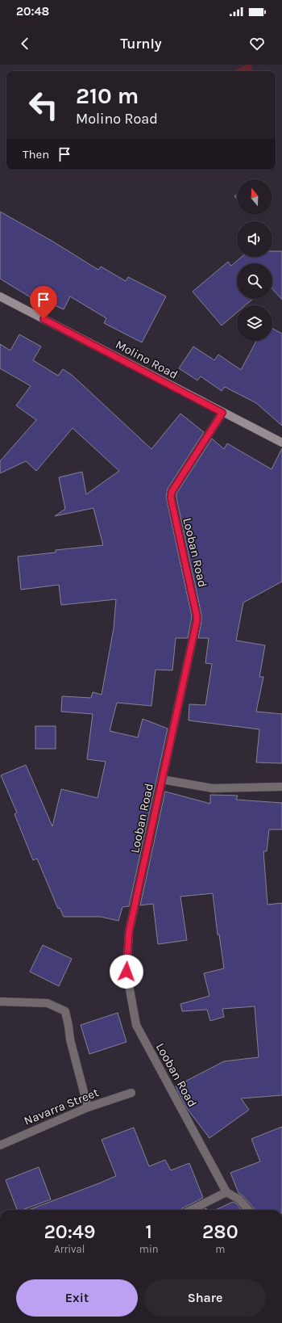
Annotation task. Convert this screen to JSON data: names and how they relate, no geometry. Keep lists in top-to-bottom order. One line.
{"streets":{"main road":["Molino Road"],"street":["Looban Road","Navarra Street"]},"crossings":[["Molino Road","Looban Road"]],"north":"top","page":{"status":"20:48","header":"Turnly","turn":["210 m","Molino Road"],"then":"Then","eta":["20:49","Arrival","1","min","280","m"],"buttons":["Exit","Share"]}}
